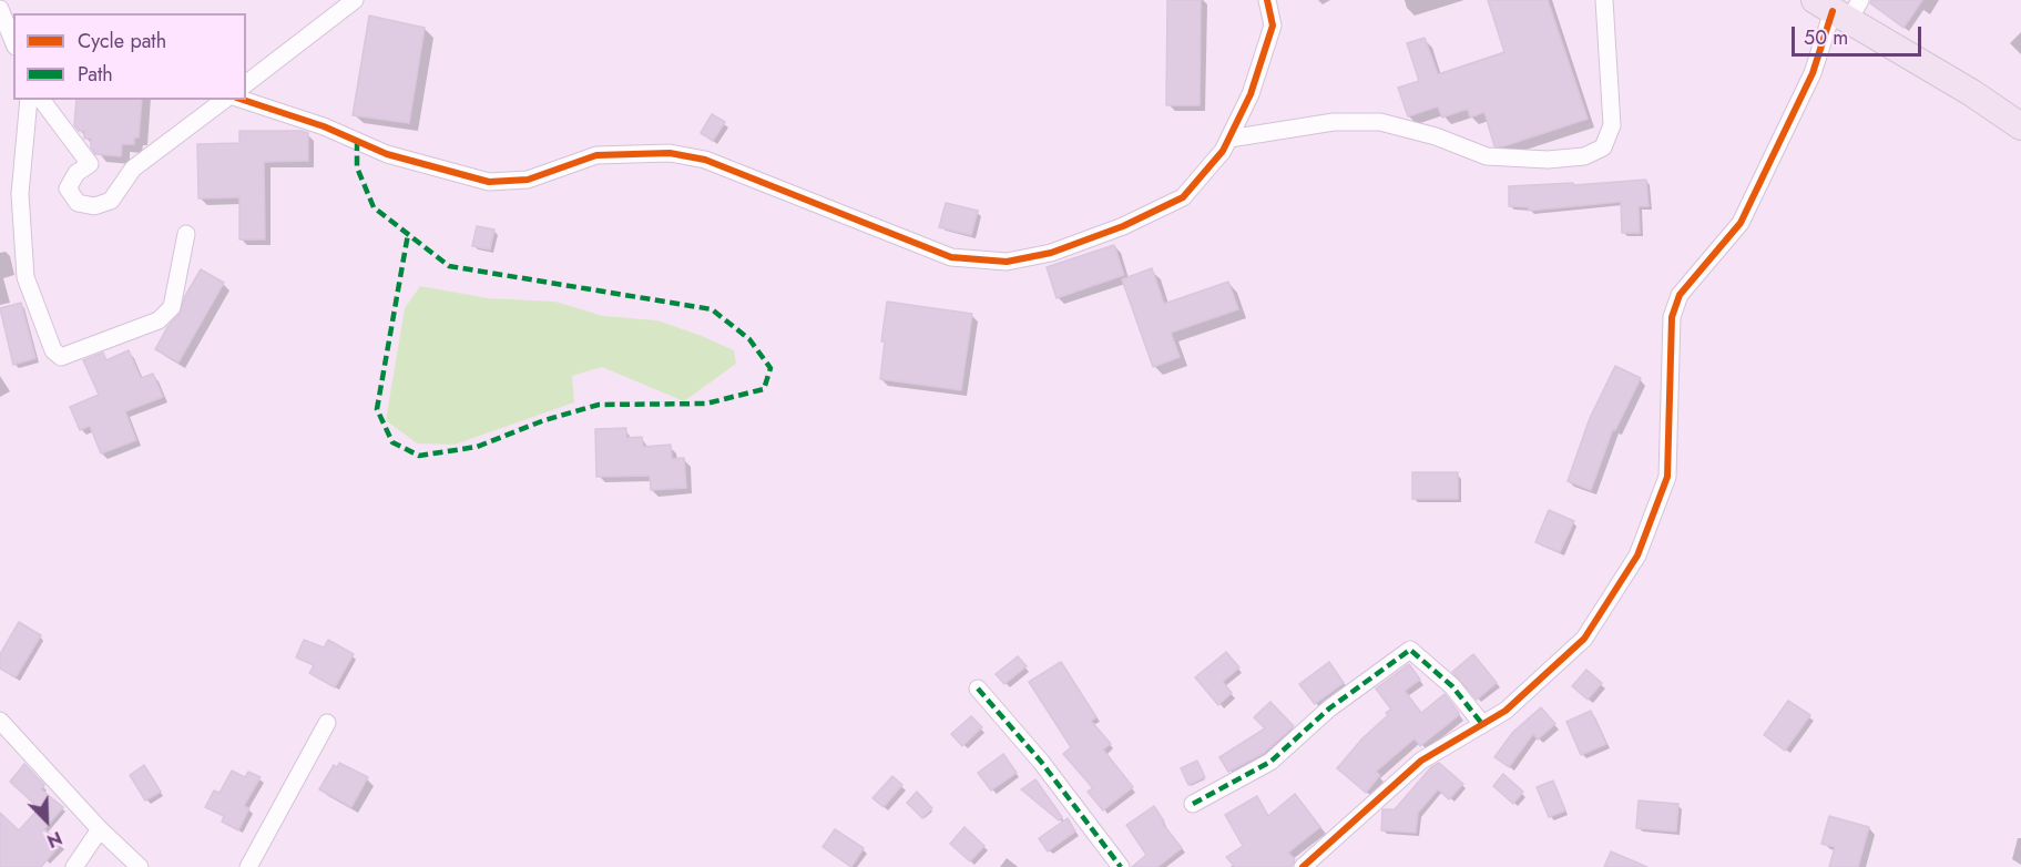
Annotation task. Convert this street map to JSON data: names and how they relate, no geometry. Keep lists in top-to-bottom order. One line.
{"legend":["Cycle path","Path"],"scale_bar":"50 m","north":"bottom right"}
